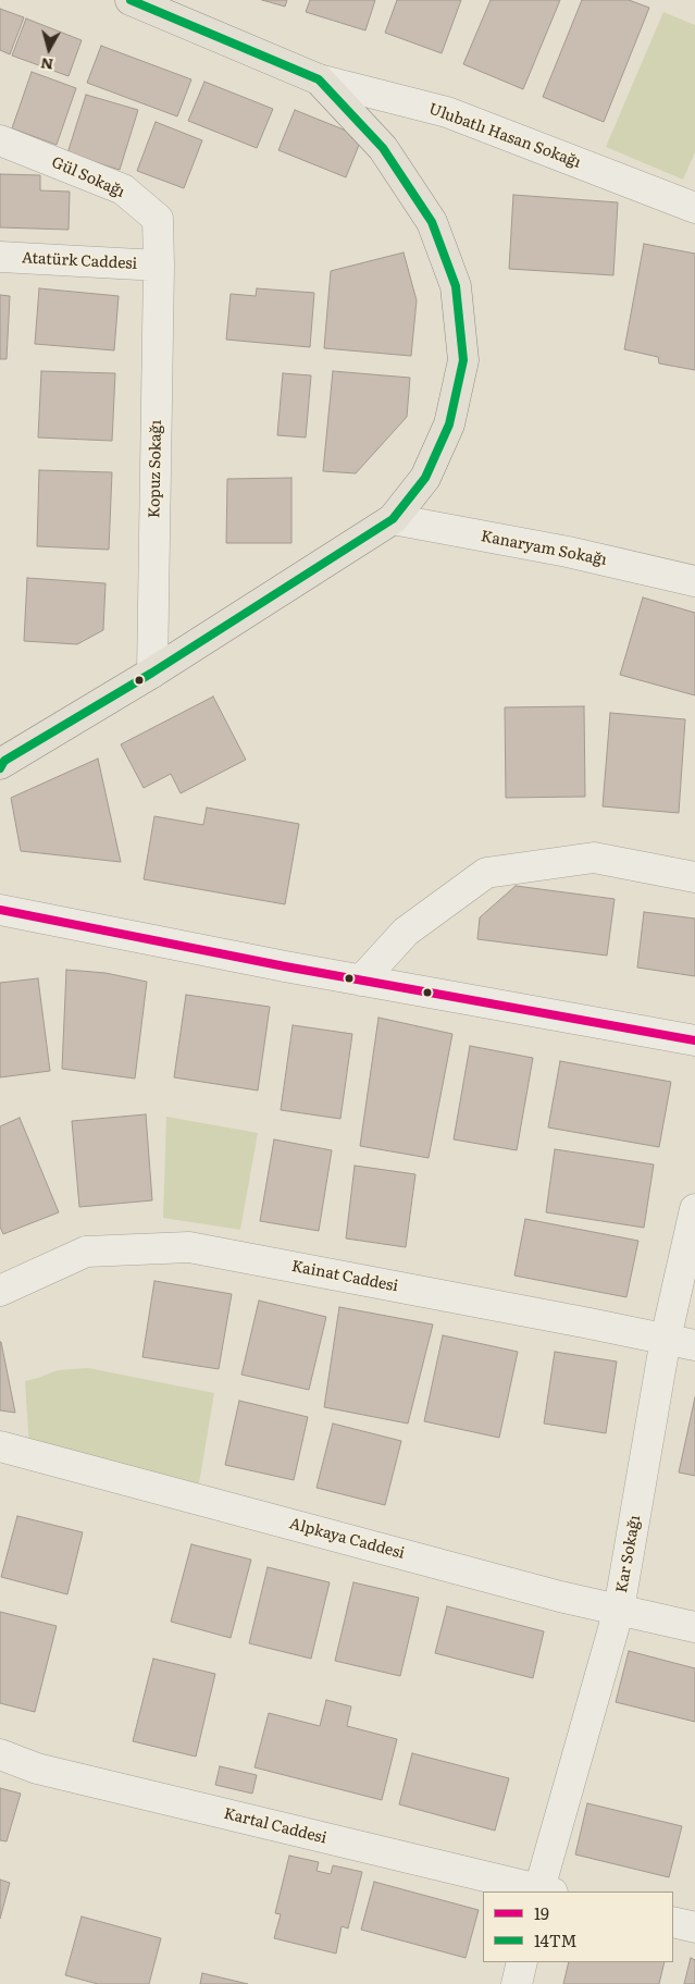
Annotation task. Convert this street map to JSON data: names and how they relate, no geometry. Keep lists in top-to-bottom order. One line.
{"streets":{"main road":["Ulubatlı Hasan Sokağı"],"street":["Gül Sokağı","Atatürk Caddesi","Kopuz Sokağı","Kanaryam Sokağı","Kainat Caddesi","Alpkaya Caddesi","Kar Sokağı","Kartal Caddesi"]},"crossings":[["Gül Sokağı","Atatürk Caddesi"],["Gül Sokağı","Kopuz Sokağı"],["Atatürk Caddesi","Kopuz Sokağı"],["Kainat Caddesi","Kar Sokağı"],["Alpkaya Caddesi","Kar Sokağı"],["Kar Sokağı","Kartal Caddesi"]],"lines":["transit line 14TM","transit line 19"],"legend":["19","14TM"],"north":"bottom"}
